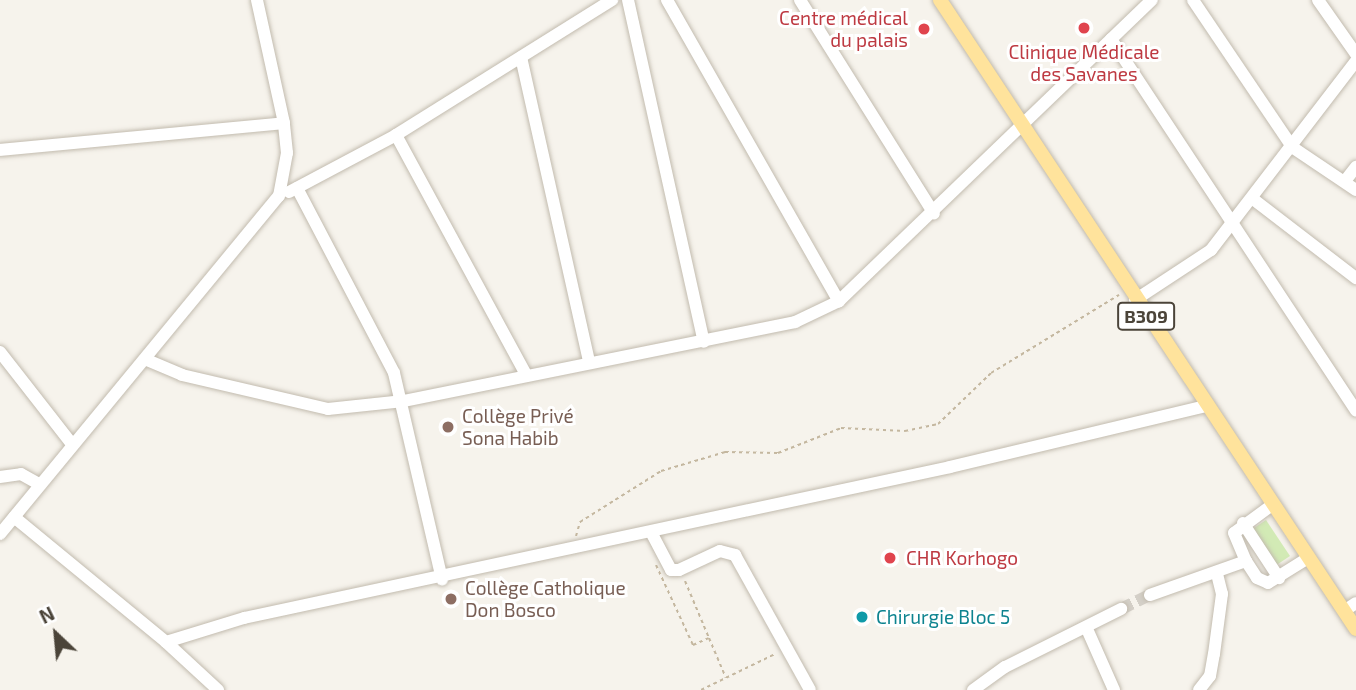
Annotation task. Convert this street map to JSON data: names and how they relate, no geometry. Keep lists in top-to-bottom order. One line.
{"streets":{"main road":["B309"]},"places":["Clinique Médicale des Savanes","Centre médical du palais","Collège Privé Sona Habib","CHR Korhogo","Collège Catholique Don Bosco","Chirurgie Bloc 5"],"north":"top left"}
